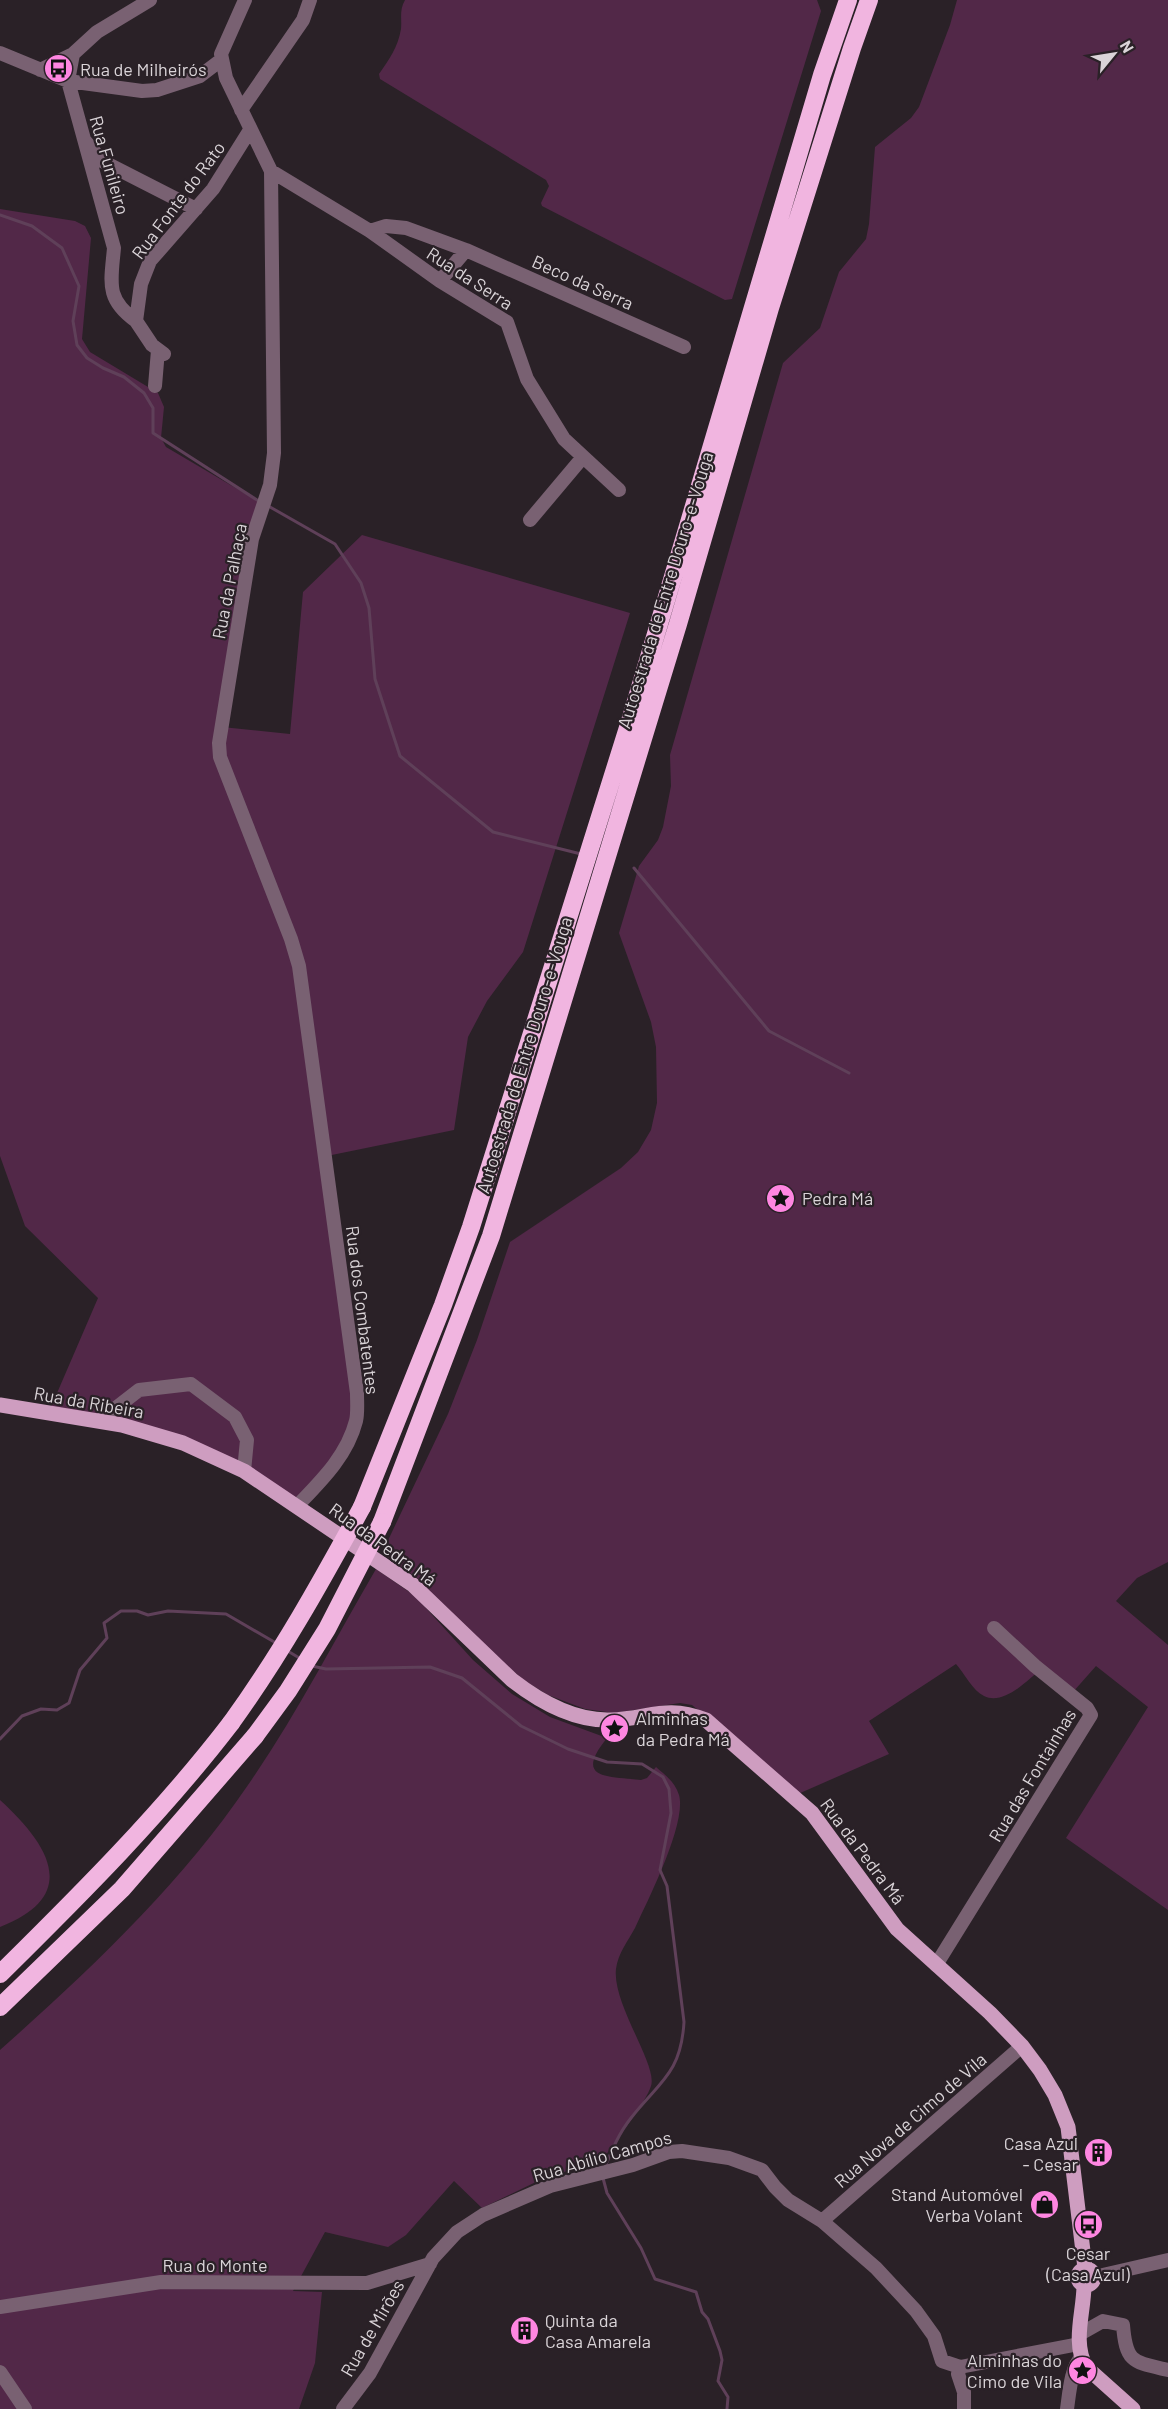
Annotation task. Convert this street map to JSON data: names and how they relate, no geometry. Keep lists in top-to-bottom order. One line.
{"streets":{"highway":["Autoestrada de Entre Douro-e-Vouga"],"main road":["Rua da Ribeira","Rua da Pedra Má"],"street":["Rua Funileiro","Rua Fonte do Rato","Rua da Serra","Beco da Serra","Rua da Palhaça","Rua dos Combatentes","Rua das Fontainhas","Rua Nova de Cimo de Vila","Rua Abílio Campos","Rua do Monte","Rua de Mirões"]},"crossings":[["Rua Funileiro","Rua Fonte do Rato"],["Rua Fonte do Rato","Rua da Palhaça"],["Rua da Serra","Beco da Serra"],["Rua da Serra","Rua da Palhaça"],["Rua da Palhaça","Rua dos Combatentes"],["Rua dos Combatentes","Rua da Ribeira"],["Rua dos Combatentes","Rua da Pedra Má"],["Rua da Ribeira","Rua da Pedra Má"],["Rua da Pedra Má","Rua das Fontainhas"],["Rua da Pedra Má","Rua Nova de Cimo de Vila"],["Rua Nova de Cimo de Vila","Rua Abílio Campos"],["Rua Abílio Campos","Rua do Monte"],["Rua Abílio Campos","Rua de Mirões"],["Rua do Monte","Rua de Mirões"]],"places":{"bus stop":["Rua de Milheirós","Cesar (Casa Azul)"],"place":["Pedra Má","Alminhas da Pedra Má","Alminhas do Cimo de Vila"],"building":["Casa Azul - Cesar","Quinta da Casa Amarela"],"shop":["Stand Automóvel Verba Volant"]},"north":"top right"}
